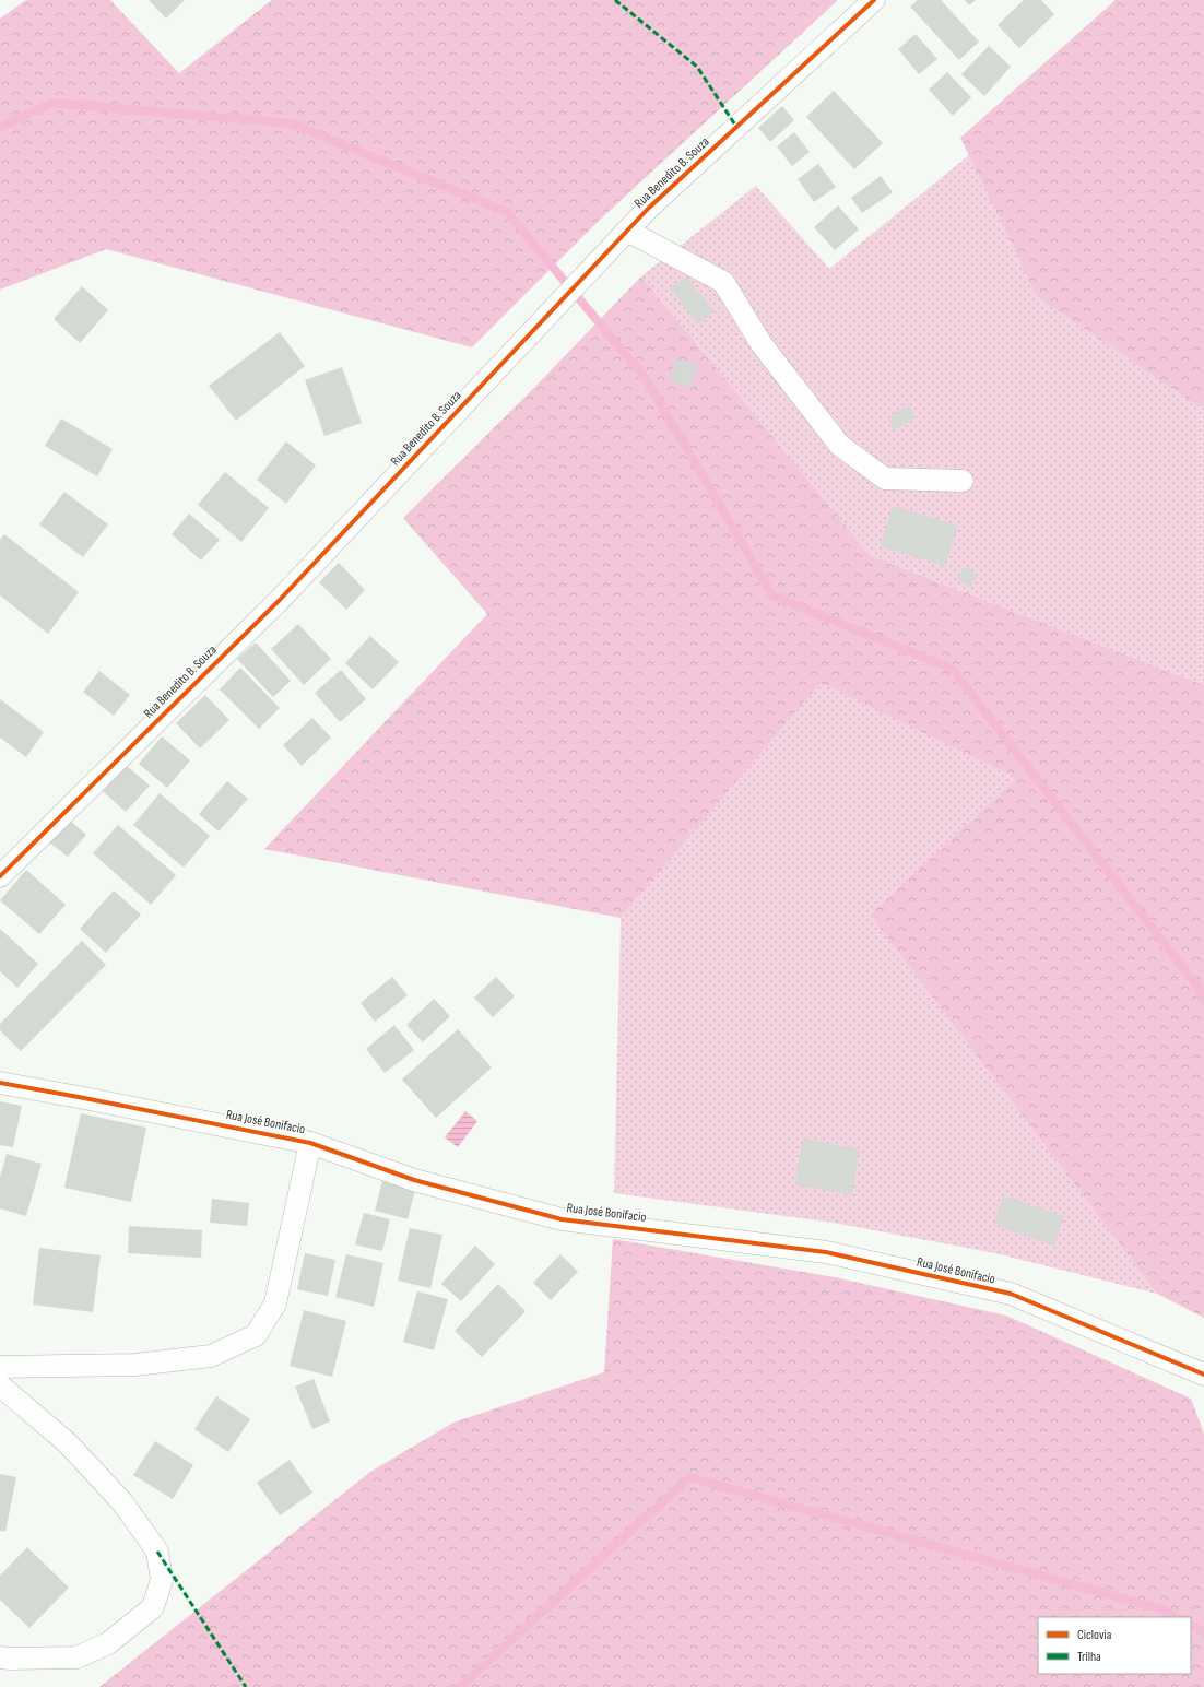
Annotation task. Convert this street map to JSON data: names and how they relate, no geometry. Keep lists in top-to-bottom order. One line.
{"streets":{"street":["Rua Benedito B. Souza","Rua José Bonifacio"]},"legend":["Ciclovia","Trilha"]}
